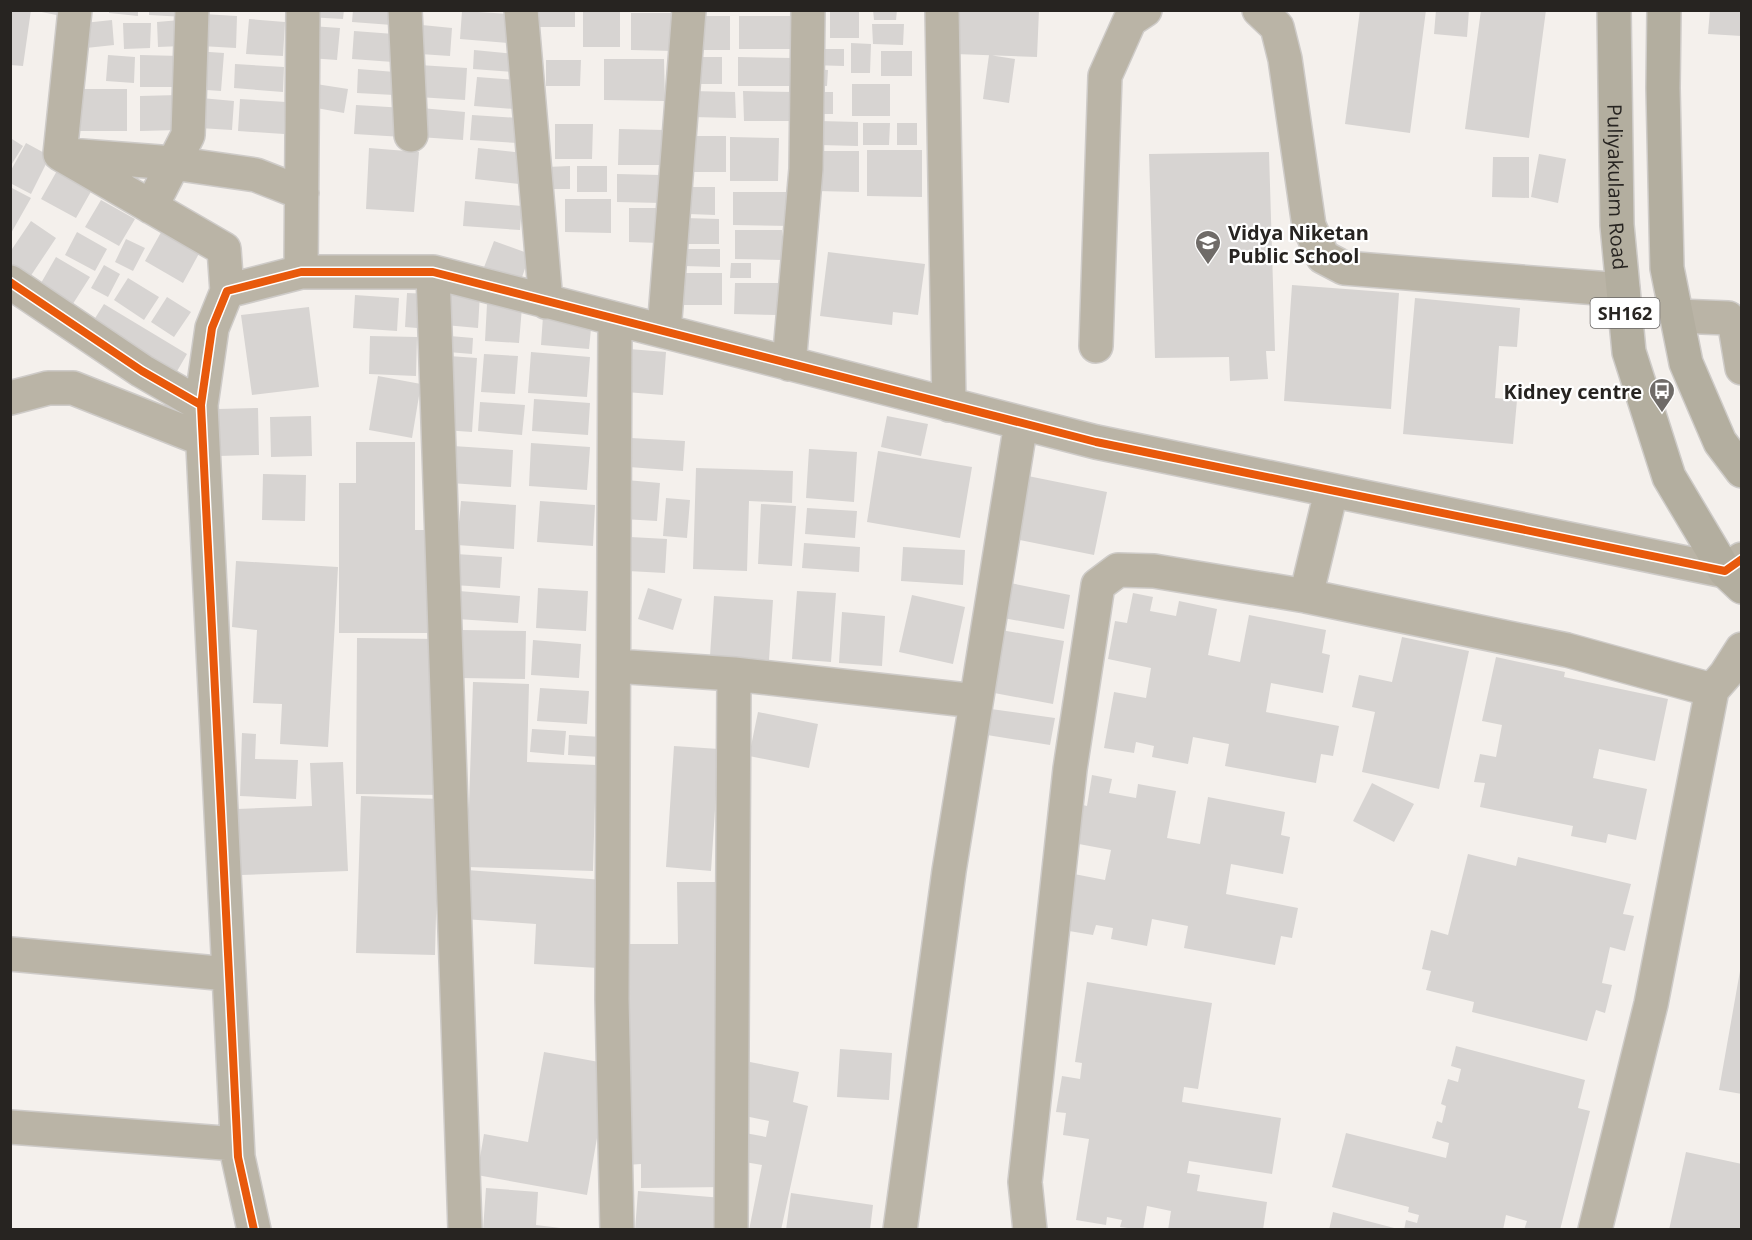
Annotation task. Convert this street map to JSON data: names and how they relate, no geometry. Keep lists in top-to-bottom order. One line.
{"streets":{"main road":["Puliyakulam Road","SH162"]},"places":{"school or university":["Vidya Niketan Public School"],"bus stop":["Kidney centre"]}}
